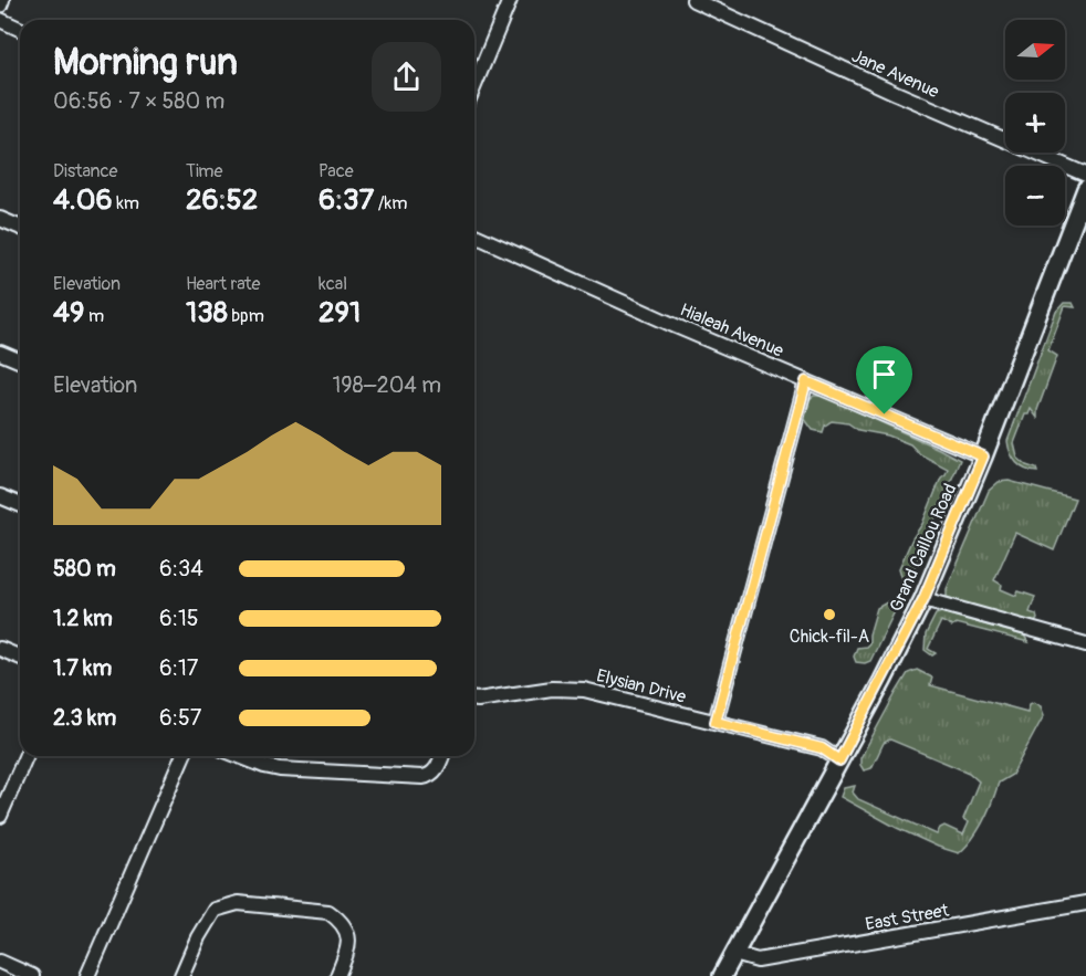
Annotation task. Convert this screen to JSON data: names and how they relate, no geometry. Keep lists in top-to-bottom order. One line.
{"streets":{"main road":["Grand Caillou Road"],"street":["Jane Avenue","Hialeah Avenue","Elysian Drive","East Street"]},"crossings":[["Hialeah Avenue","Grand Caillou Road"],["Grand Caillou Road","Elysian Drive"],["Grand Caillou Road","East Street"]],"places":["Chick-fil-A"],"north":"right","page":{"map_buttons":["+","−"],"heading":["Morning run","06:56 · 7 × 580 m"],"stats":[["Distance","4.06 km"],["Time","26:52"],["Pace","6:37 /km"],["Elevation","49 m"],["Heart rate","138 bpm"],["kcal","291"]],"chart":["Elevation","198–204 m"],"list":[{"name":"580 m","note":"6:34"},{"name":"1.2 km","note":"6:15"},{"name":"1.7 km","note":"6:17"},{"name":"2.3 km","note":"6:57"}]}}
